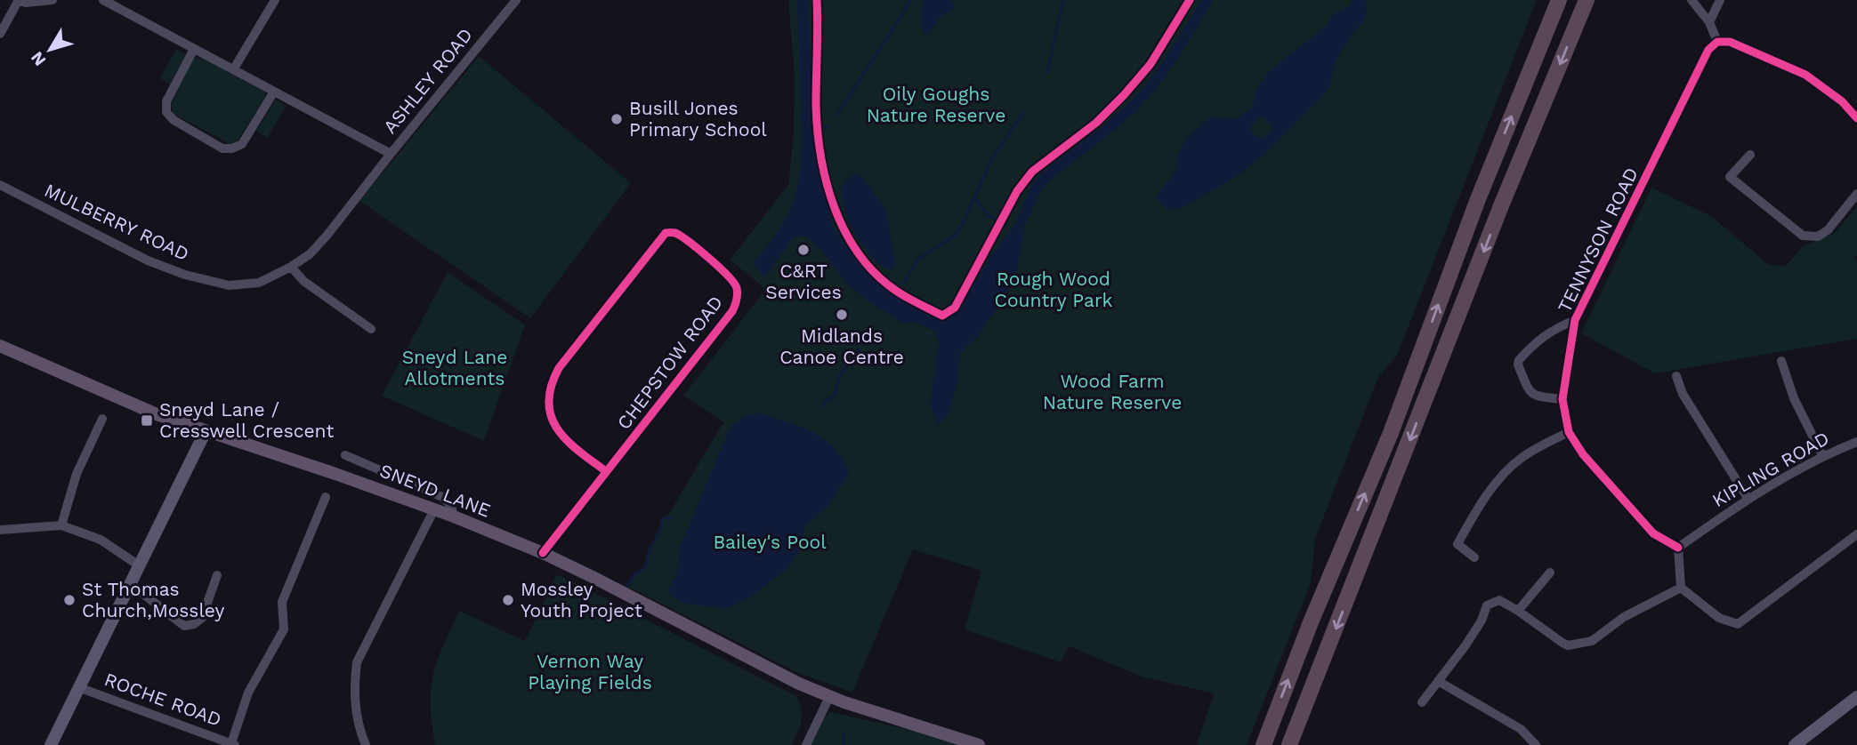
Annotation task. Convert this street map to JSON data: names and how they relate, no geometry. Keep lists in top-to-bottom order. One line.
{"streets":{"main road":["SNEYD LANE"],"street":["ASHLEY ROAD","MULBERRY ROAD","TENNYSON ROAD","CHEPSTOW ROAD","KIPLING ROAD","ROCHE ROAD"]},"crossings":[["ASHLEY ROAD","MULBERRY ROAD"],["TENNYSON ROAD","KIPLING ROAD"],["CHEPSTOW ROAD","SNEYD LANE"]],"parks":["Oily Goughs Nature Reserve","Rough Wood Country Park","Sneyd Lane Allotments","Wood Farm Nature Reserve","Bailey's Pool","Vernon Way Playing Fields"],"places":{"other":["Busill Jones Primary School","C&RT Services","Midlands Canoe Centre","St Thomas Church,Mossley","Mossley Youth Project"],"transit":["Sneyd Lane / Cresswell Crescent"]},"north":"bottom left"}
